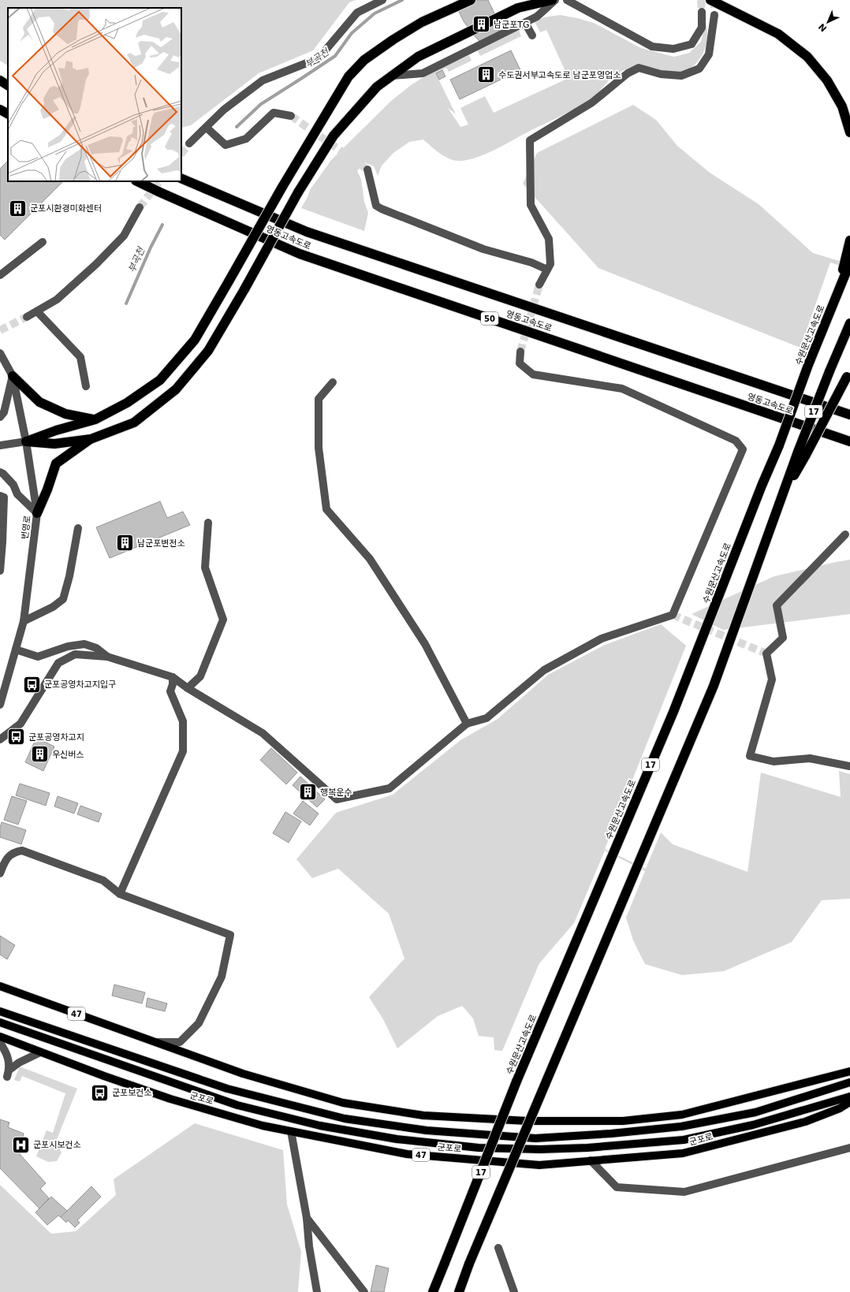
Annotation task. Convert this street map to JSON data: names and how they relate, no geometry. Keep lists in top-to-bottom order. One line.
{"streets":{"highway":["영동고속도로","50","수원문산고속도로","17"],"main road":["47","군포로"],"street":["번영로"]},"water":["부곡천"],"places":{"building":["남군포TG","수도권서부고속도로 남군포영업소","군포시환경미화센터","남군포변전소","우신버스","행복운수"],"bus stop":["군포공영차고지입구","군포공영차고지","군포보건소"],"hospital":["군포시보건소"]},"north":"bottom left"}
